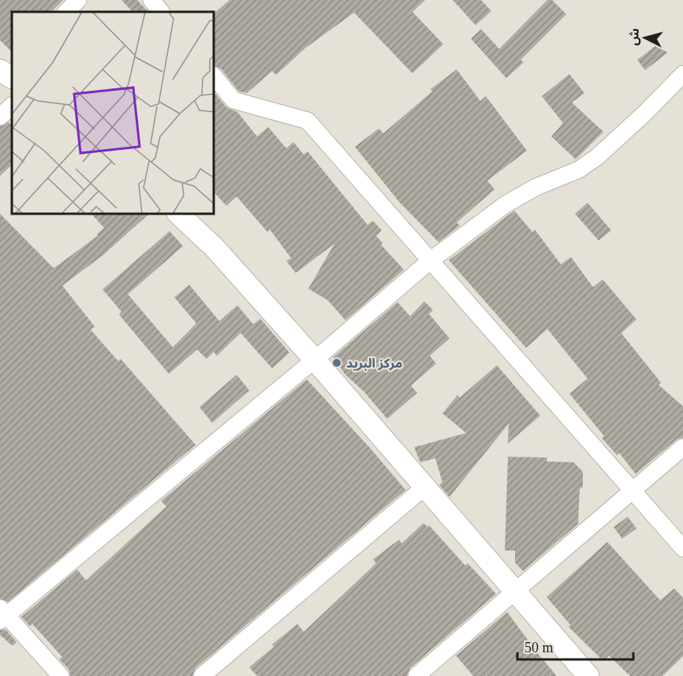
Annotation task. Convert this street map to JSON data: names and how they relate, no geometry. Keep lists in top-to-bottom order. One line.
{"places":["مركز البريد"],"scale_bar":"50 m","north":"left"}
